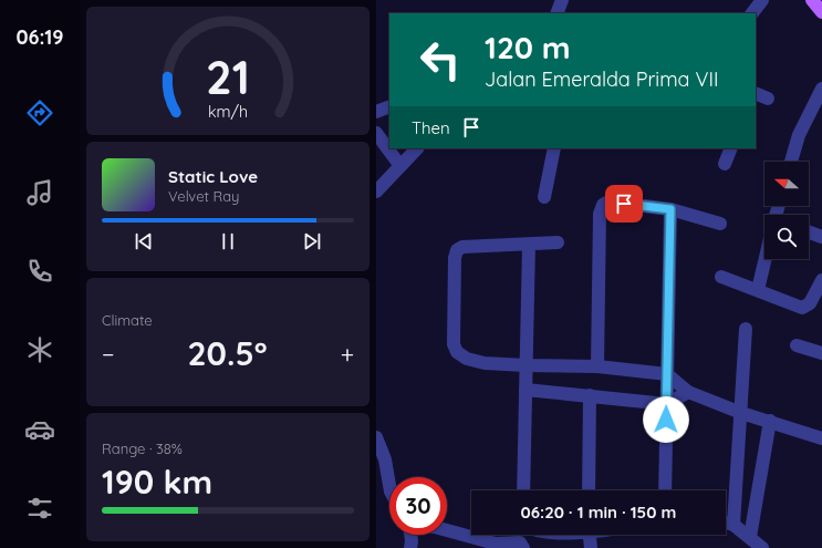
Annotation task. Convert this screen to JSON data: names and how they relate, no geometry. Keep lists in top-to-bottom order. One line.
{"north":"left","page":{"tabs":"06:19","turn":["120 m","Jalan Emeralda Prima VII"],"then":"Then","song":["Static Love","Velvet Ray"],"tile":["Climate",["Range · 38%","190 km"]],"heat":["−","20.5°","+"],"limit":"30","trip":"06:20 · 1 min · 150 m","gauge":["21","km/h"]}}
